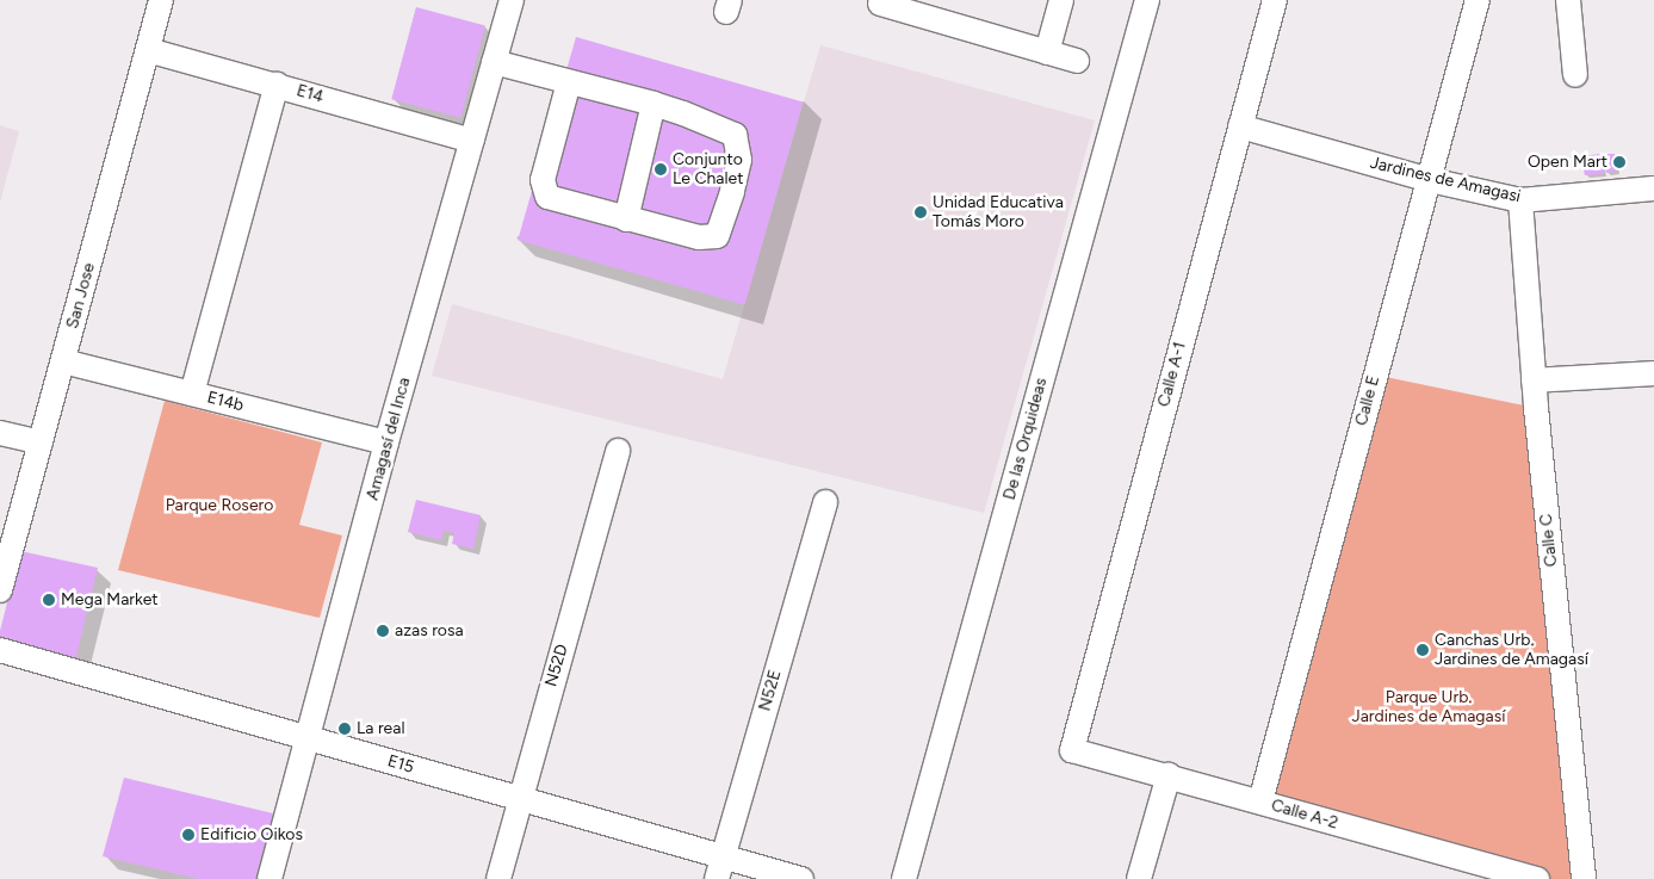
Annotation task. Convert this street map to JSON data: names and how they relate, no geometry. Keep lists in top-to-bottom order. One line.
{"streets":{"street":["E14","Jardines de Amagasi","San Jose","Calle A-1","Calle E","E14b","Amagasí del Inca","De las Orquideas","Calle C","N52D","N52E","E15","Calle A-2"]},"crossings":[["E14","San Jose"],["E14","Amagasí del Inca"],["Jardines de Amagasi","Calle A-1"],["Jardines de Amagasi","Calle E"],["Jardines de Amagasi","Calle C"],["San Jose","E14b"],["Calle A-1","Calle A-2"],["Calle E","Calle A-2"],["E14b","Amagasí del Inca"],["Amagasí del Inca","E15"],["N52D","E15"],["N52E","E15"]],"parks":["Parque Rosero","Parque Urb. Jardines de Amagasí"],"places":["Open Mart","Conjunto Le Chalet","Unidad Educativa Tomás Moro","Mega Market","azas rosa","Canchas Urb. Jardines de Amagasí","La real","Edificio Oikos"]}
